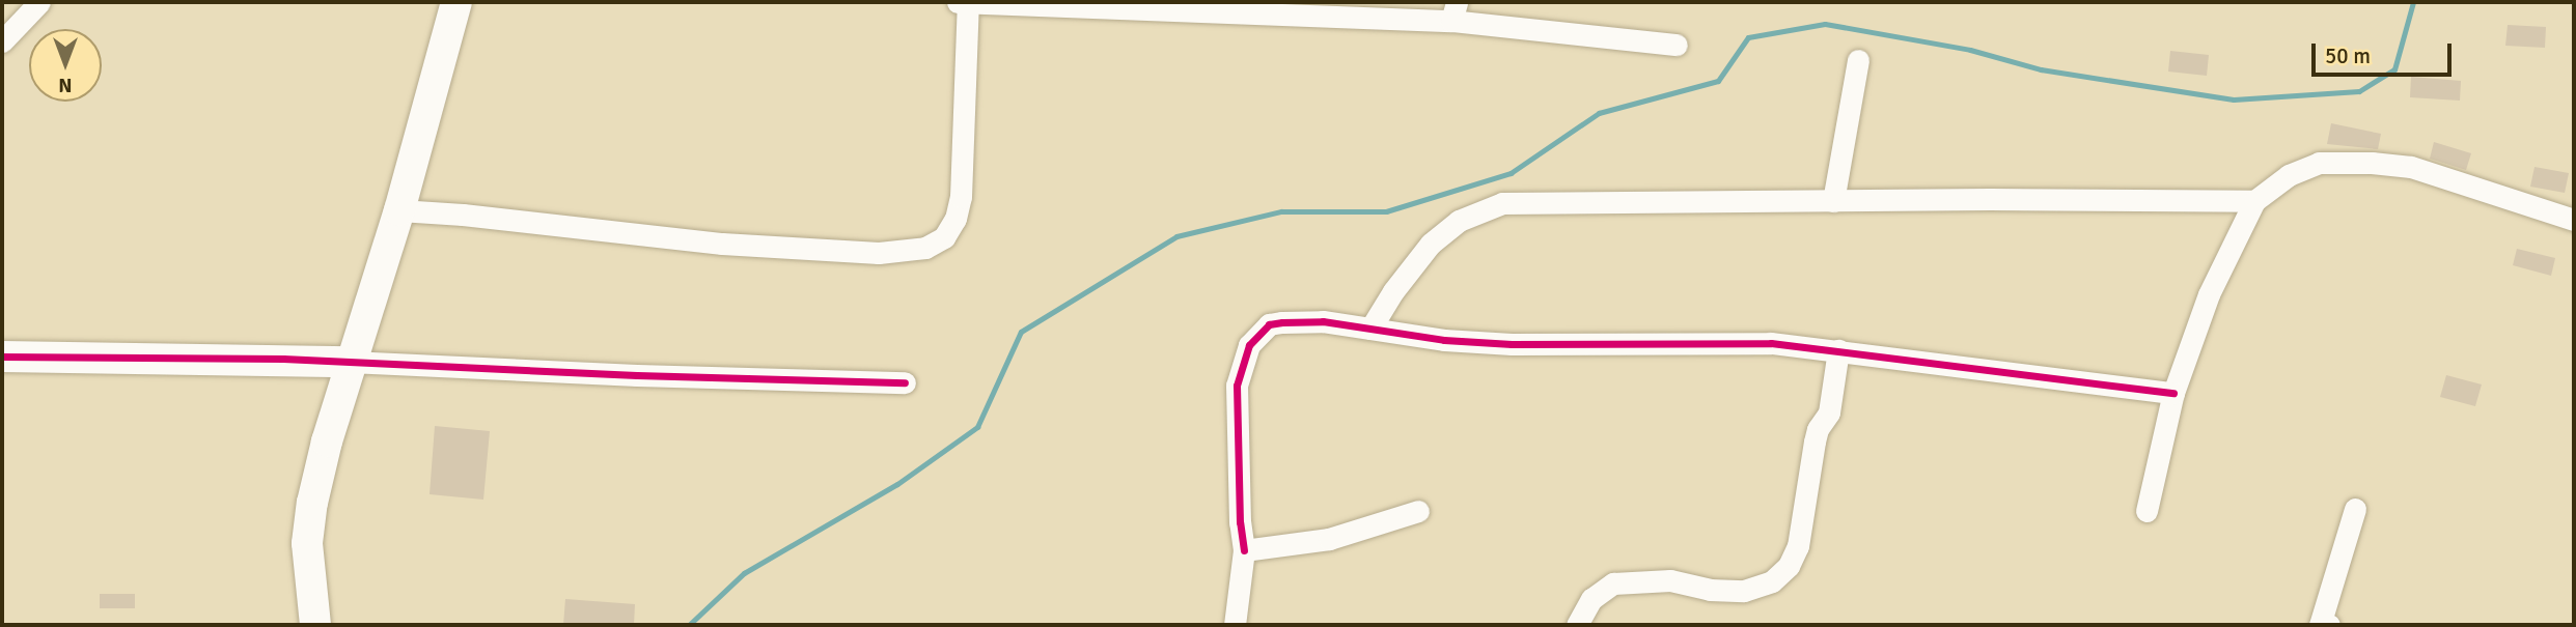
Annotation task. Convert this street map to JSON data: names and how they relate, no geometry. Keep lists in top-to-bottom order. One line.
{"scale_bar":"50 m","north":"bottom"}
